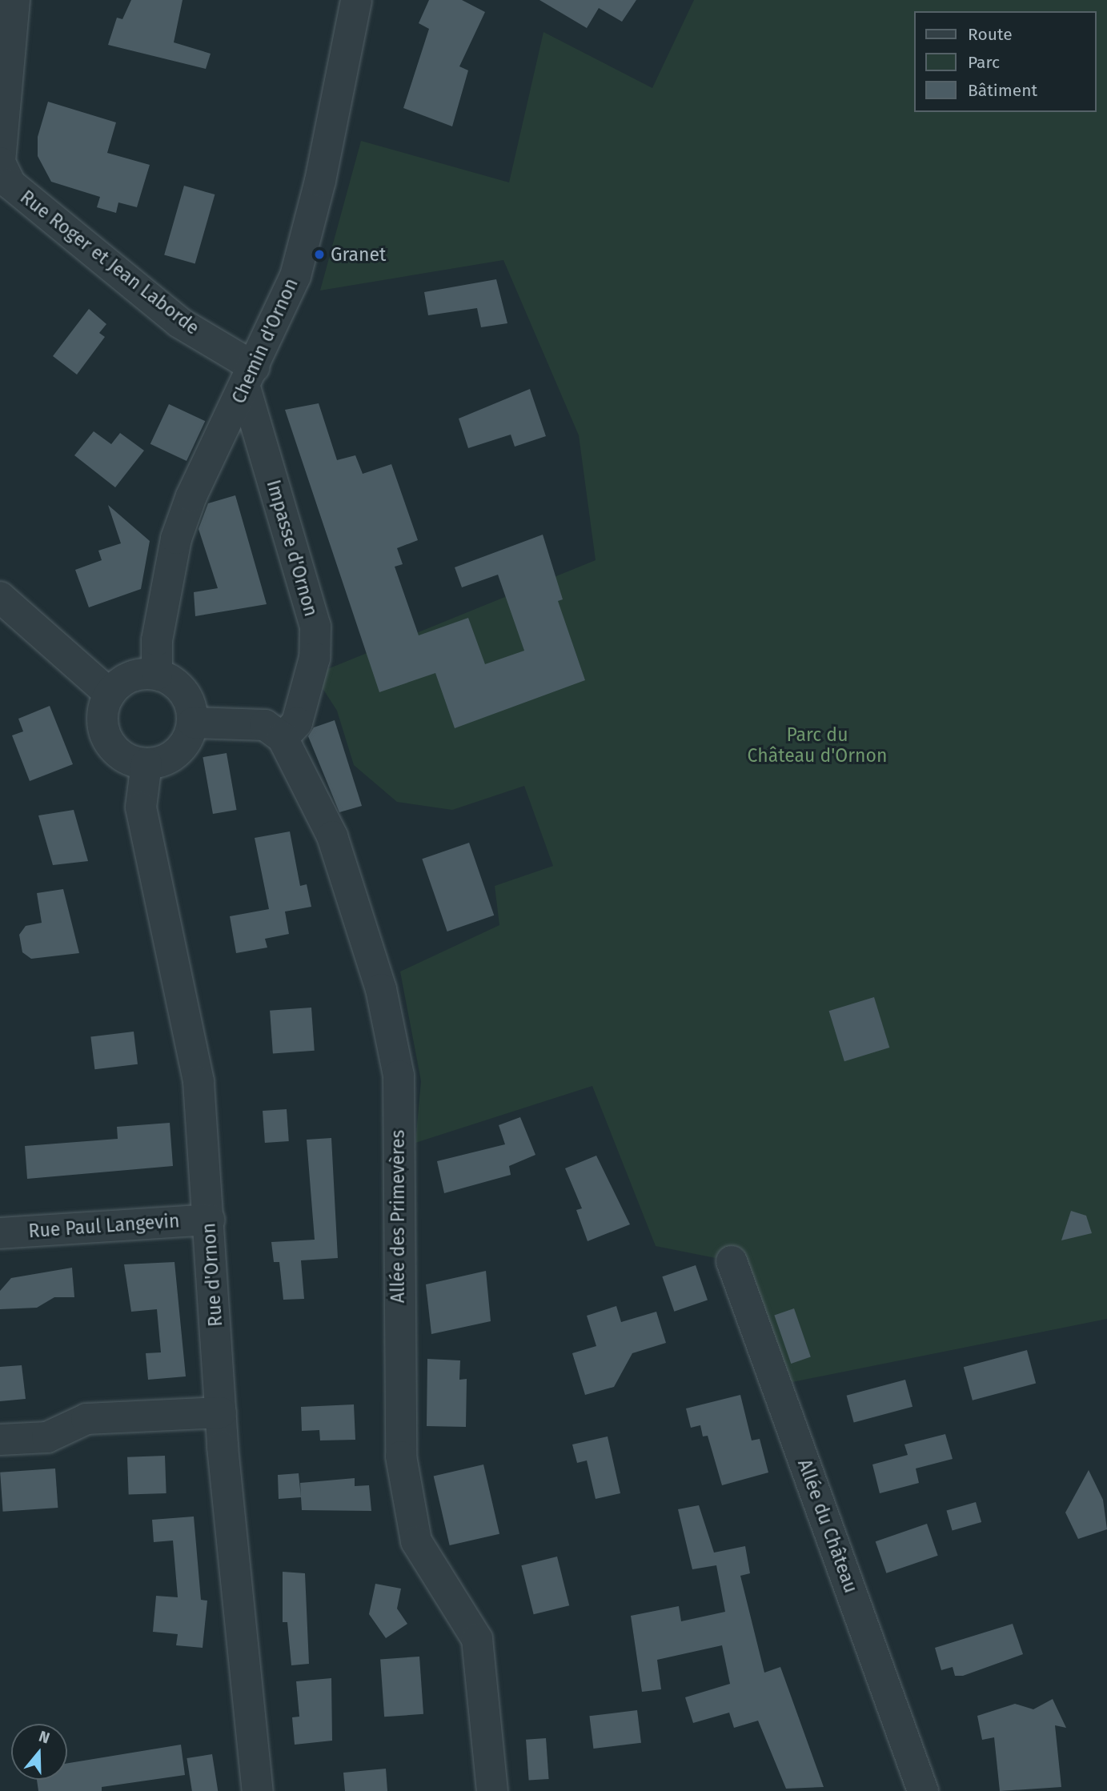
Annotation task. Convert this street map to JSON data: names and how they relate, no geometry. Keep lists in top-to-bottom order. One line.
{"streets":{"street":["Rue Roger et Jean Laborde","Chemin d'Ornon","Impasse d'Ornon","Allée des Primevères","Rue Paul Langevin","Rue d'Ornon","Allée du Château"]},"crossings":[["Rue Roger et Jean Laborde","Chemin d'Ornon"],["Rue Roger et Jean Laborde","Impasse d'Ornon"],["Chemin d'Ornon","Impasse d'Ornon"],["Chemin d'Ornon","Rue d'Ornon"],["Impasse d'Ornon","Allée des Primevères"],["Rue Paul Langevin","Rue d'Ornon"]],"parks":["Parc du Château d'Ornon"],"places":["Granet"],"legend":["Route","Parc","Bâtiment"],"north":"top"}
